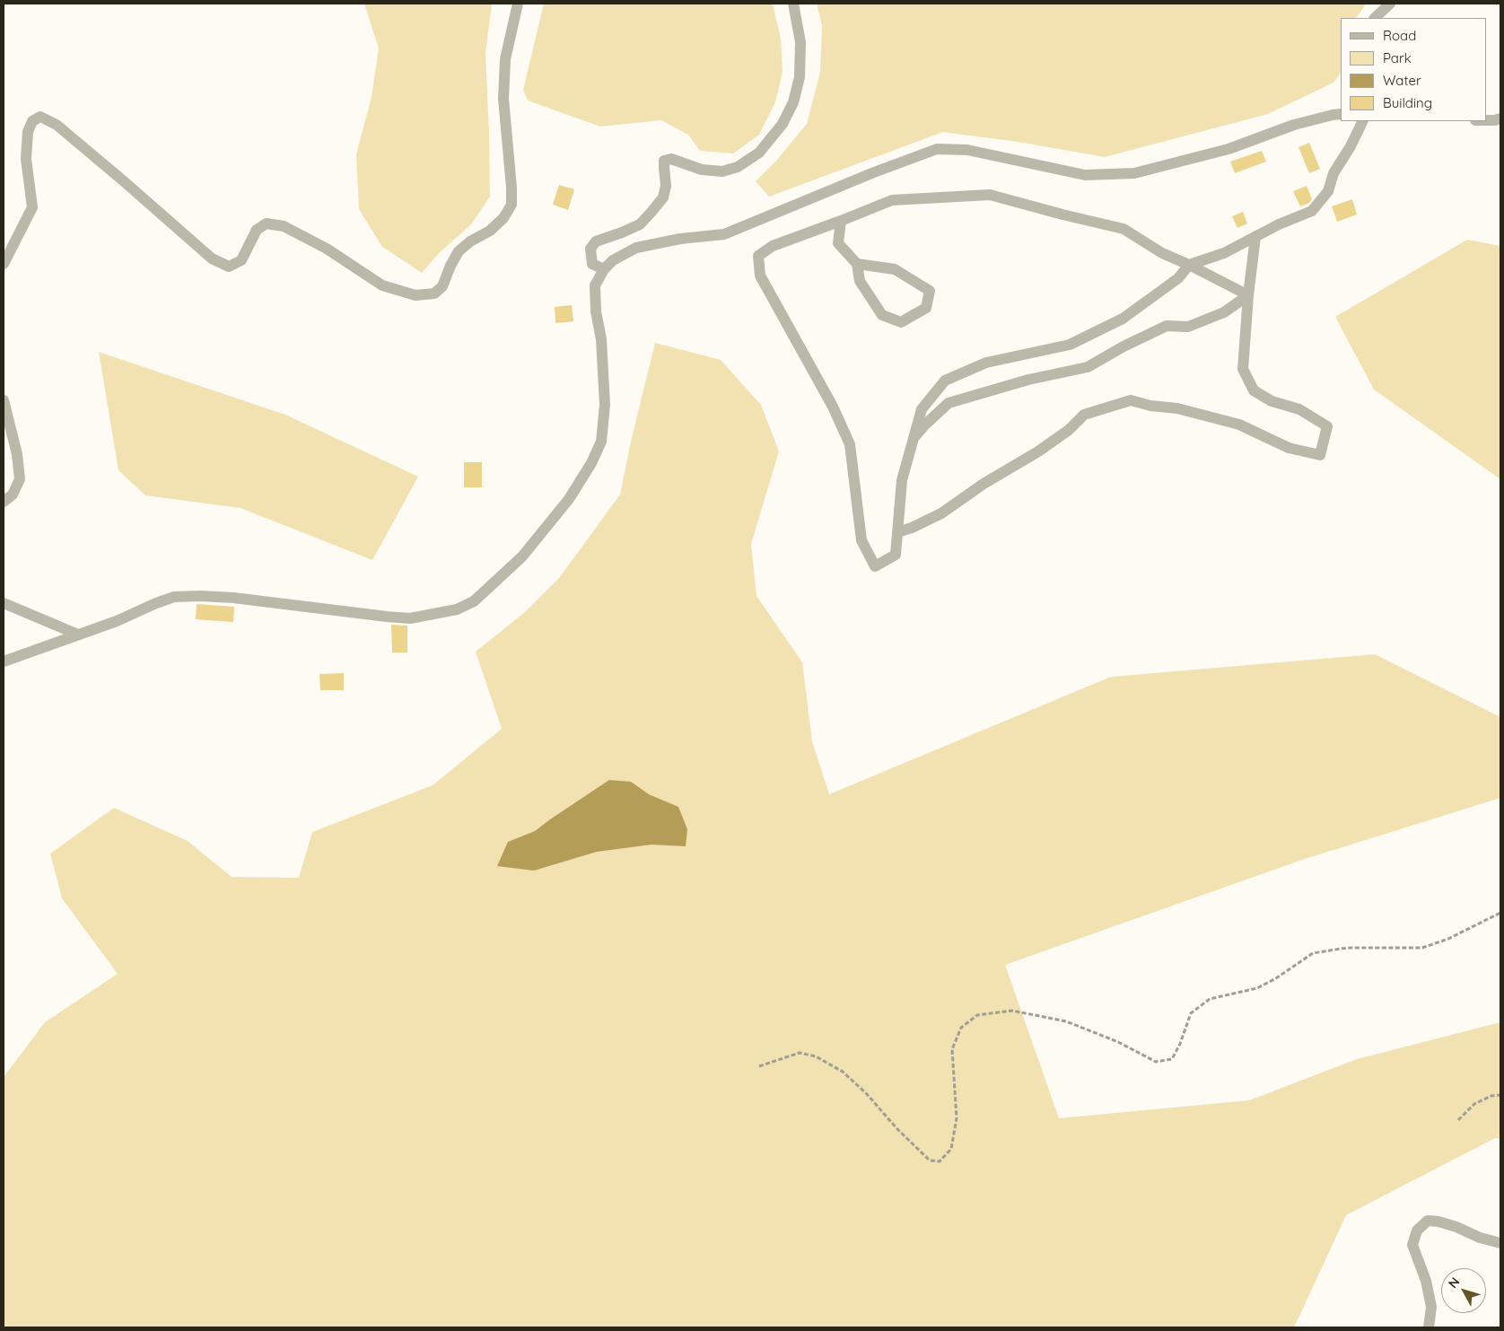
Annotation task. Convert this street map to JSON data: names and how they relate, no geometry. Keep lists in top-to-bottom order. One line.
{"legend":["Road","Park","Water","Building"],"north":"top left"}
